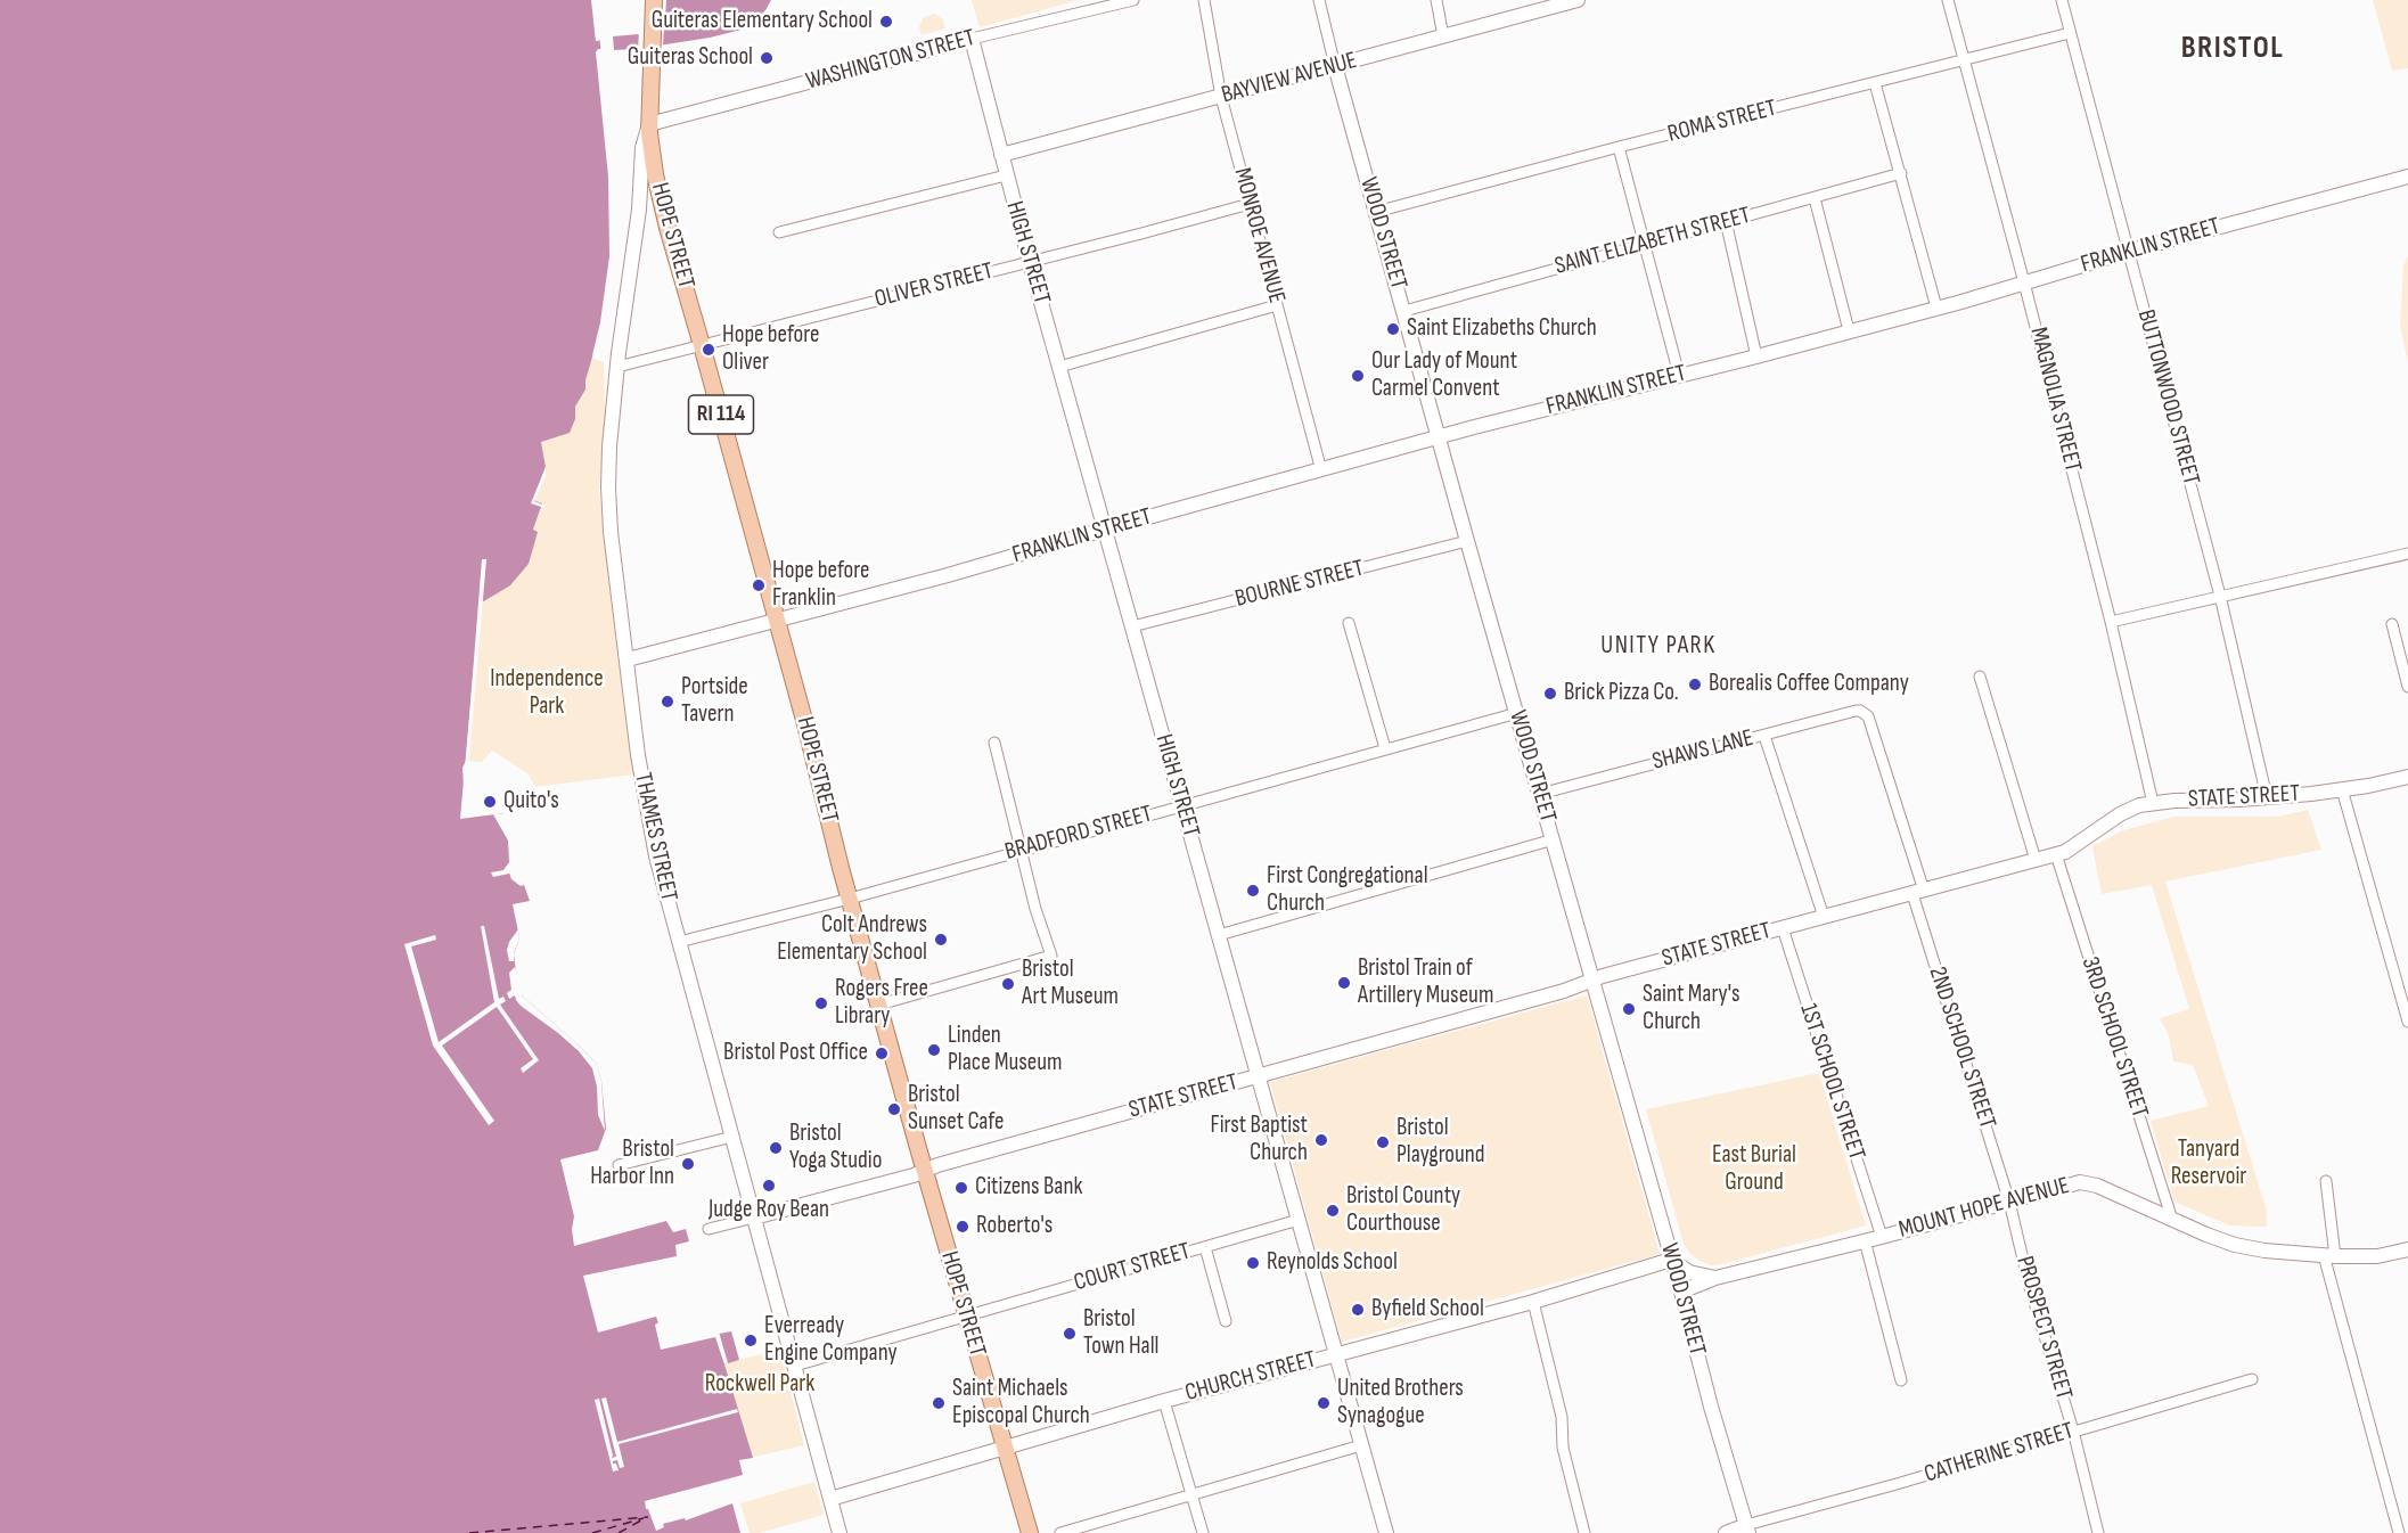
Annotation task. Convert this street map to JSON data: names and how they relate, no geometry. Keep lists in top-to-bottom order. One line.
{"streets":{"main road":["HOPE STREET","RI 114"],"street":["WASHINGTON STREET","BAYVIEW AVENUE","ROMA STREET","WOOD STREET","MONROE AVENUE","SAINT ELIZABETH STREET","FRANKLIN STREET","HIGH STREET","OLIVER STREET","BUTTONWOOD STREET","MAGNOLIA STREET","BOURNE STREET","SHAWS LANE","STATE STREET","BRADFORD STREET","THAMES STREET","3RD SCHOOL STREET","2ND SCHOOL STREET","1ST SCHOOL STREET","MOUNT HOPE AVENUE","COURT STREET","PROSPECT STREET","CHURCH STREET","CATHERINE STREET"]},"crossings":[["WASHINGTON STREET","HOPE STREET"],["WASHINGTON STREET","HIGH STREET"],["WASHINGTON STREET","THAMES STREET"],["BAYVIEW AVENUE","WOOD STREET"],["BAYVIEW AVENUE","MONROE AVENUE"],["BAYVIEW AVENUE","HIGH STREET"],["ROMA STREET","WOOD STREET"],["ROMA STREET","BUTTONWOOD STREET"],["ROMA STREET","MAGNOLIA STREET"],["WOOD STREET","SAINT ELIZABETH STREET"],["WOOD STREET","FRANKLIN STREET"],["WOOD STREET","BOURNE STREET"],["WOOD STREET","SHAWS LANE"],["WOOD STREET","STATE STREET"],["WOOD STREET","BRADFORD STREET"],["WOOD STREET","MOUNT HOPE AVENUE"],["WOOD STREET","CHURCH STREET"],["WOOD STREET","CATHERINE STREET"],["HOPE STREET","FRANKLIN STREET"],["HOPE STREET","OLIVER STREET"],["HOPE STREET","STATE STREET"],["HOPE STREET","BRADFORD STREET"],["HOPE STREET","THAMES STREET"],["HOPE STREET","COURT STREET"],["HOPE STREET","CHURCH STREET"],["MONROE AVENUE","FRANKLIN STREET"],["MONROE AVENUE","OLIVER STREET"],["FRANKLIN STREET","HIGH STREET"],["FRANKLIN STREET","BUTTONWOOD STREET"],["FRANKLIN STREET","MAGNOLIA STREET"],["FRANKLIN STREET","THAMES STREET"],["HIGH STREET","OLIVER STREET"],["HIGH STREET","BOURNE STREET"],["HIGH STREET","STATE STREET"],["HIGH STREET","BRADFORD STREET"],["HIGH STREET","COURT STREET"],["HIGH STREET","CHURCH STREET"],["OLIVER STREET","THAMES STREET"],["BUTTONWOOD STREET","STATE STREET"],["MAGNOLIA STREET","STATE STREET"],["SHAWS LANE","2ND SCHOOL STREET"],["STATE STREET","THAMES STREET"],["STATE STREET","3RD SCHOOL STREET"],["STATE STREET","2ND SCHOOL STREET"],["STATE STREET","1ST SCHOOL STREET"],["BRADFORD STREET","THAMES STREET"],["THAMES STREET","COURT STREET"],["THAMES STREET","CHURCH STREET"],["3RD SCHOOL STREET","MOUNT HOPE AVENUE"],["2ND SCHOOL STREET","MOUNT HOPE AVENUE"],["2ND SCHOOL STREET","PROSPECT STREET"],["1ST SCHOOL STREET","MOUNT HOPE AVENUE"],["MOUNT HOPE AVENUE","PROSPECT STREET"],["PROSPECT STREET","CATHERINE STREET"]],"districts":["BRISTOL","UNITY PARK"],"parks":["Independence Park","Tanyard Reservoir","East Burial Ground","Rockwell Park"],"places":["Guiteras Elementary School","Guiteras School","Saint Elizabeths Church","Hope before Oliver","Our Lady of Mount Carmel Convent","Hope before Franklin","Borealis Coffee Company","Brick Pizza Co.","Portside Tavern","Quito's","First Congregational Church","Colt Andrews Elementary School","Bristol Train of Artillery Museum","Bristol Art Museum","Rogers Free Library","Saint Mary's Church","Linden Place Museum","Bristol Post Office","Bristol Sunset Cafe","First Baptist Church","Bristol Playground","Bristol Yoga Studio","Bristol Harbor Inn","Judge Roy Bean","Citizens Bank","Bristol County Courthouse","Roberto's","Reynolds School","Byfield School","Bristol Town Hall","Everready Engine Company","Saint Michaels Episcopal Church","United Brothers Synagogue"]}
